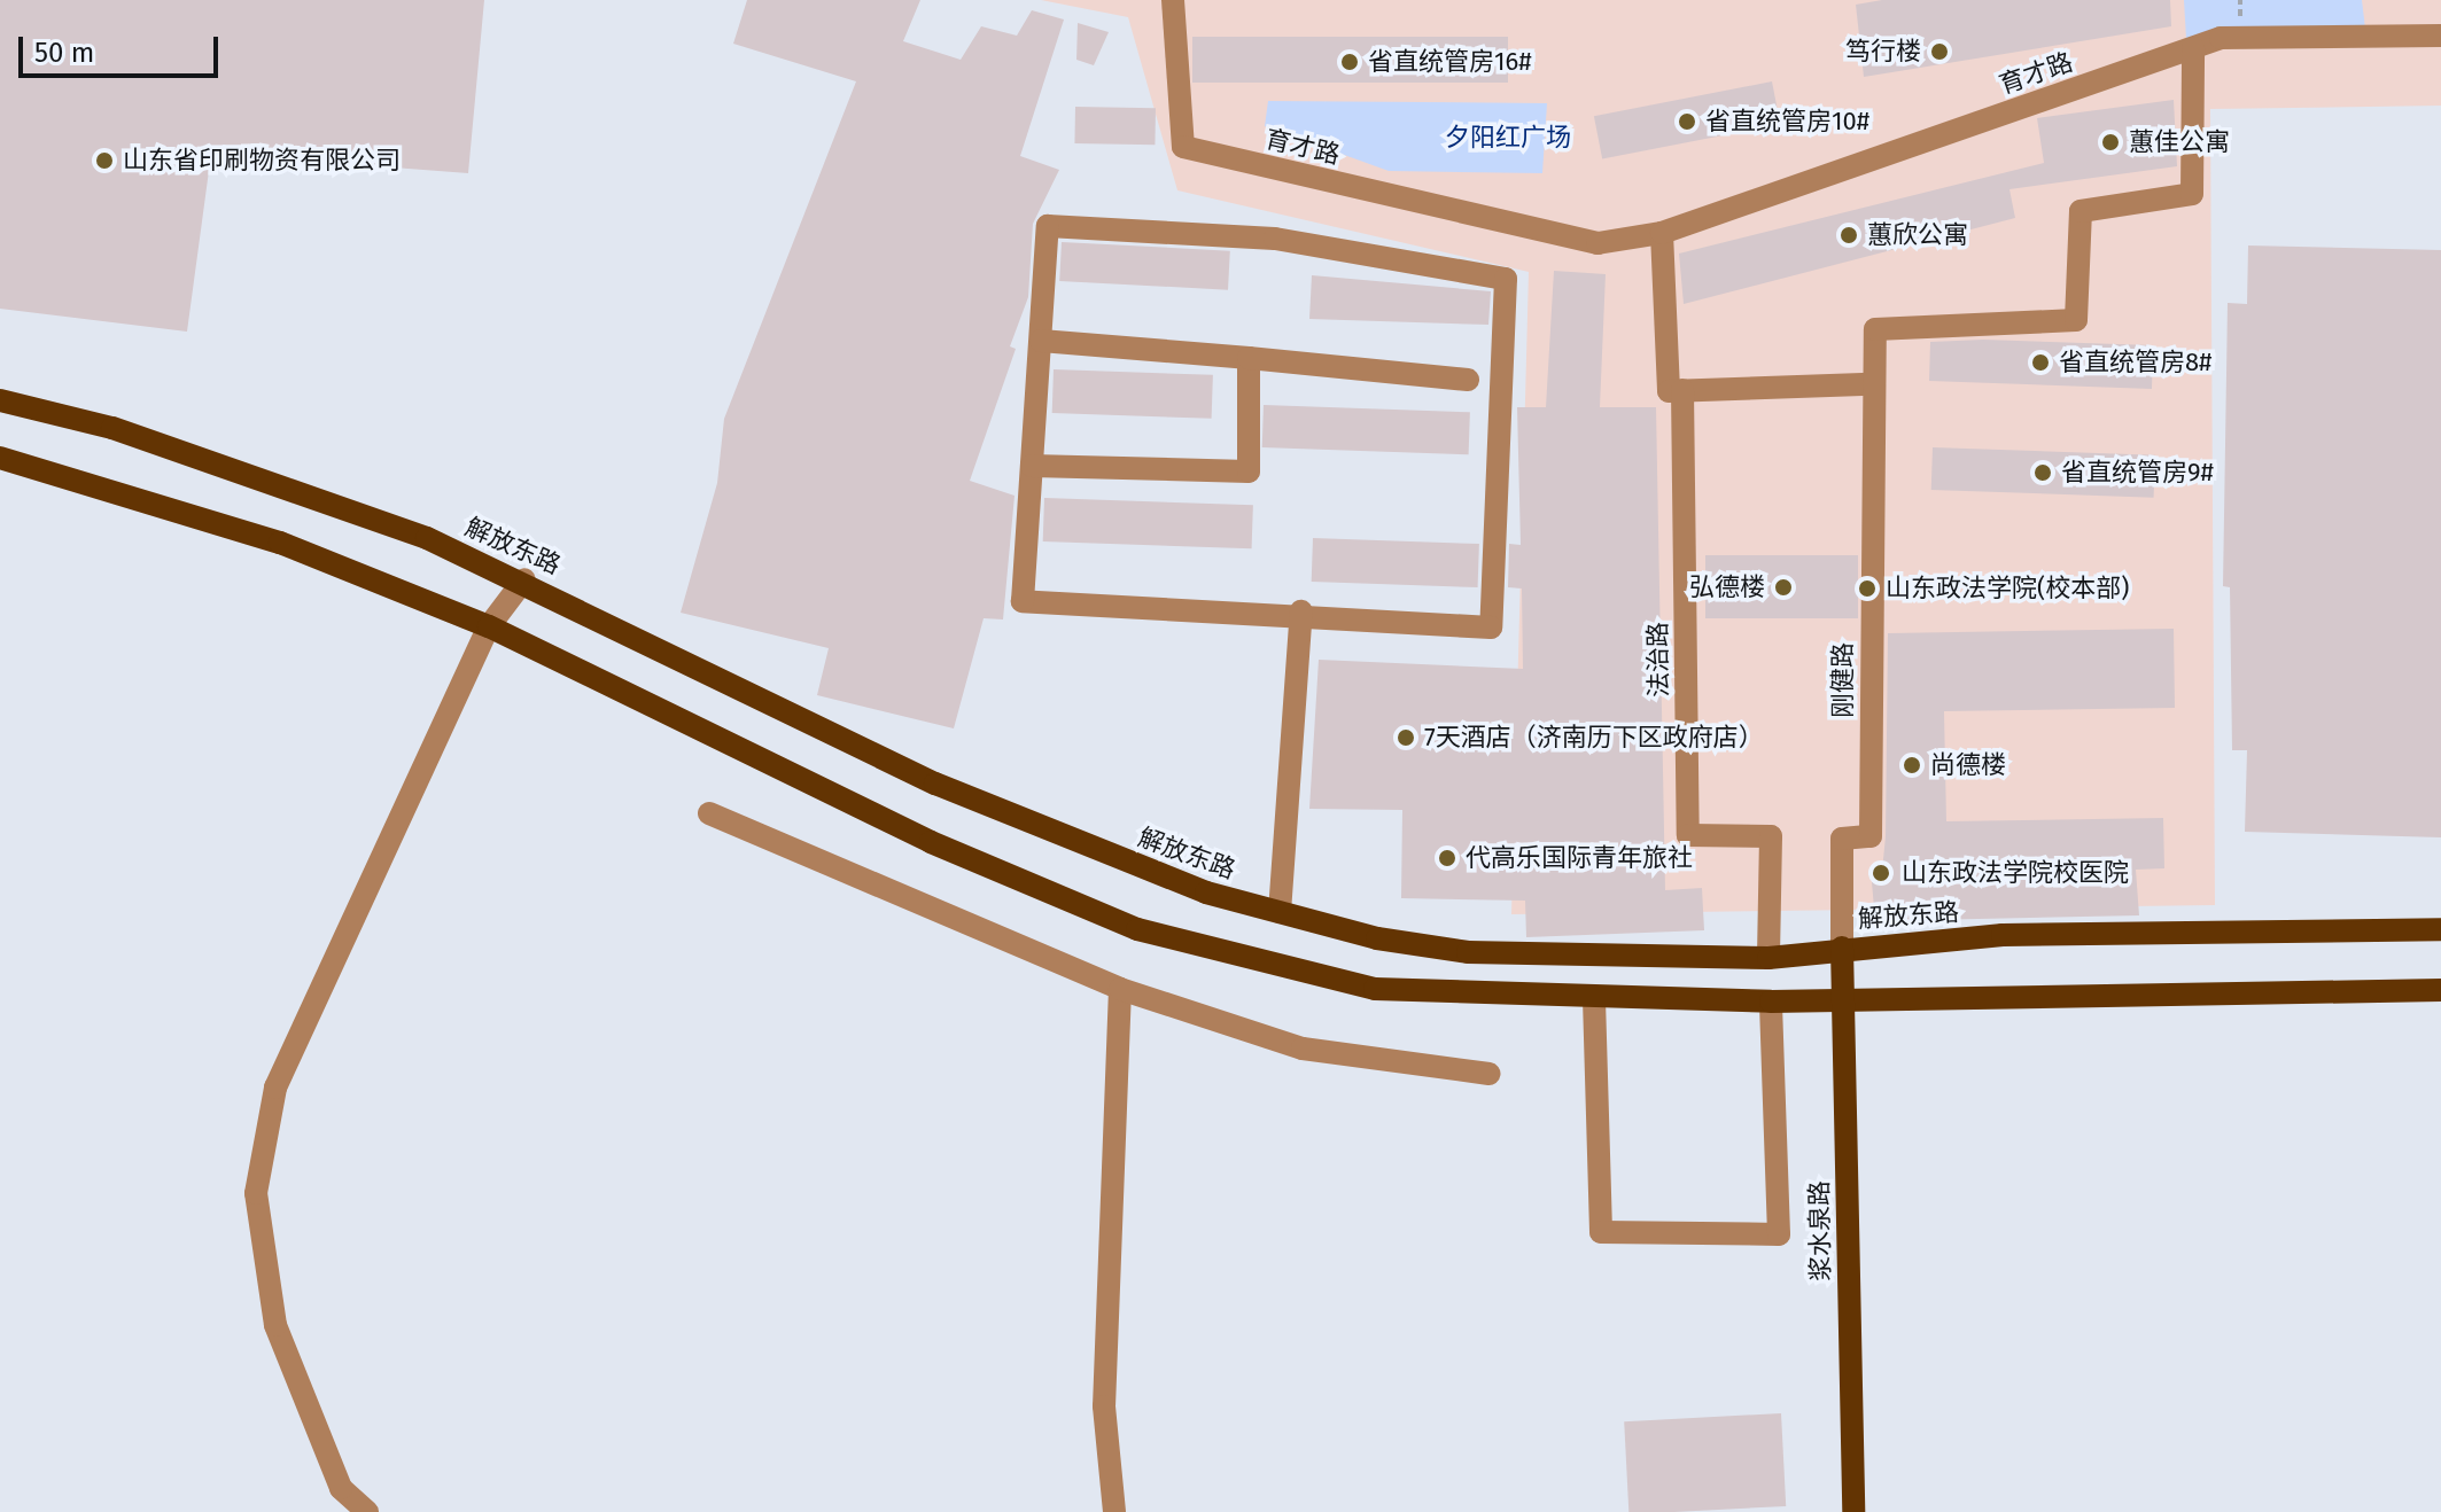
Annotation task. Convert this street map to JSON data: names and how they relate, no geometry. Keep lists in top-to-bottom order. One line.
{"streets":{"main road":["解放东路","浆水泉路"],"street":["育才路","法治路","刚健路"]},"crossings":[["解放东路","法治路"],["解放东路","刚健路"],["解放东路","浆水泉路"],["刚健路","浆水泉路"]],"parks":["夕阳红广场"],"places":["笃行楼","省直统管房16#","省直统管房10#","蕙佳公寓","山东省印刷物资有限公司","蕙欣公寓","省直统管房8#","省直统管房9#","弘德楼","山东政法学院(校本部)","7天酒店（济南历下区政府店）","尚德楼","代高乐国际青年旅社","山东政法学院校医院"],"scale_bar":"50 m"}
